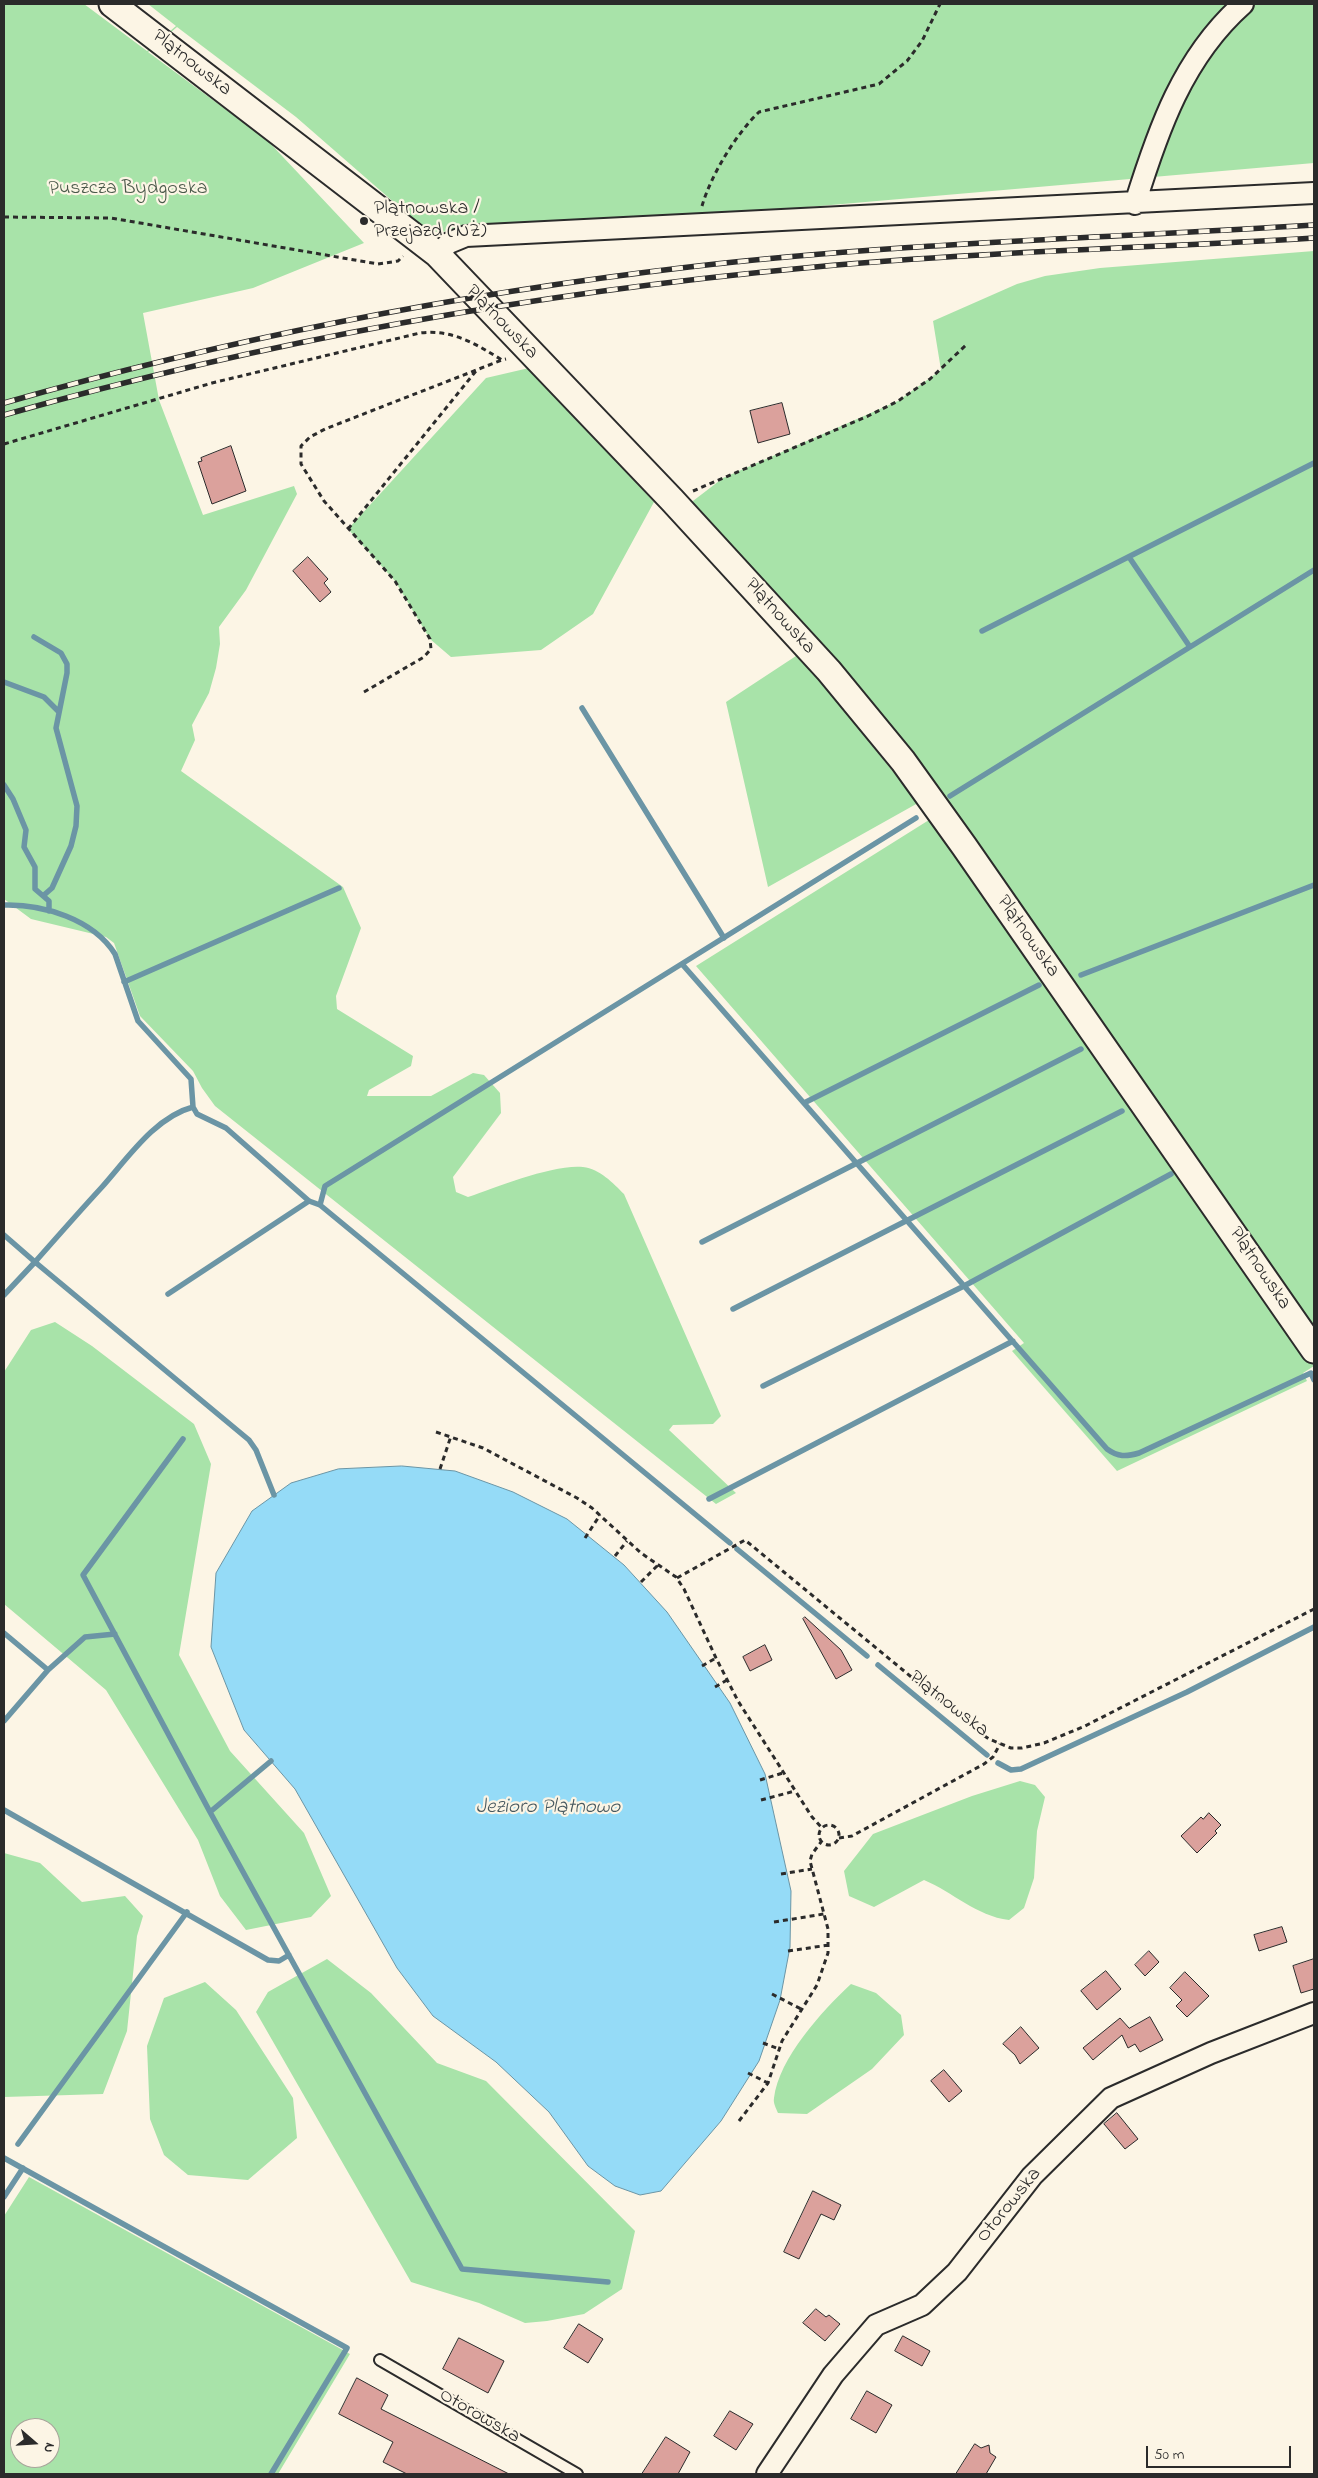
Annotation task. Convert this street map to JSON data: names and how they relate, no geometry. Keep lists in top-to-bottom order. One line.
{"streets":{"street":["Plątnowska","Otorowska"]},"water":["Jezioro Plątnowo"],"parks":["Puszcza Bydgoska"],"places":["Plątnowska / Przejazd (NŻ)"],"scale_bar":"50 m","north":"right"}
